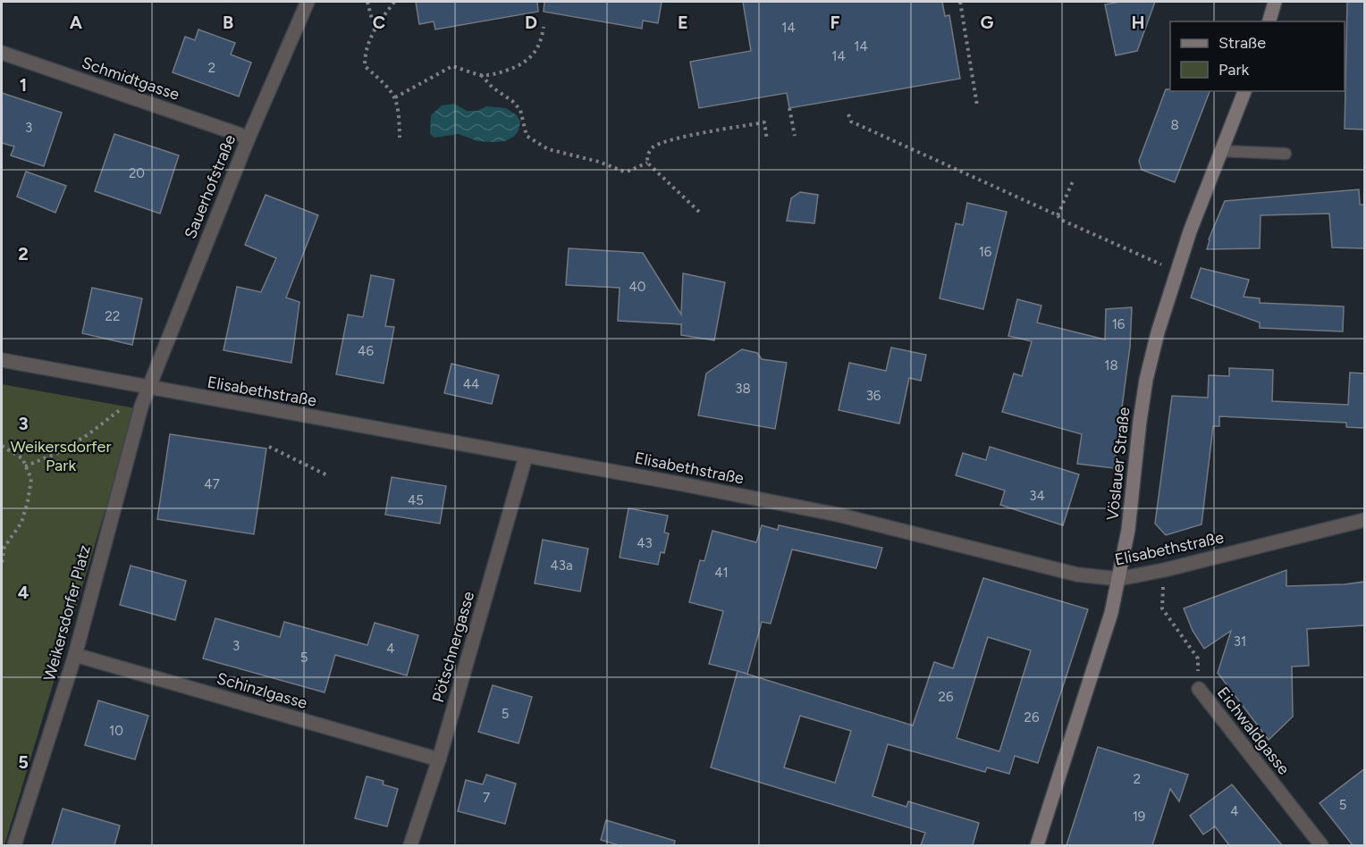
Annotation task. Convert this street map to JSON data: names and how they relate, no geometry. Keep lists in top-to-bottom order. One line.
{"streets":{"street":["Schmidtgasse","Sauerhofstraße","Elisabethstraße","Vöslauer Straße","Weikersdorfer Platz","Pötschnergasse","Schinzlgasse","Eichwaldgasse"]},"crossings":[["Schmidtgasse","Sauerhofstraße"],["Sauerhofstraße","Elisabethstraße"],["Sauerhofstraße","Weikersdorfer Platz"],["Elisabethstraße","Vöslauer Straße"],["Elisabethstraße","Weikersdorfer Platz"],["Elisabethstraße","Pötschnergasse"],["Elisabethstraße","Eichwaldgasse"],["Weikersdorfer Platz","Schinzlgasse"],["Pötschnergasse","Schinzlgasse"]],"parks":["Weikersdorfer Park"],"house_numbers":["14","14","14","2","8","3","20","16","40","22","16","46","18","44","38","36","47","34","45","43","43a","41","31","3","4","5","26","5","26","10","2","7","5","4","19"],"legend":["Straße","Park"],"grid":{"columns":["A","B","C","D","E","F","G","H"],"rows":["1","2","3","4","5"]}}
